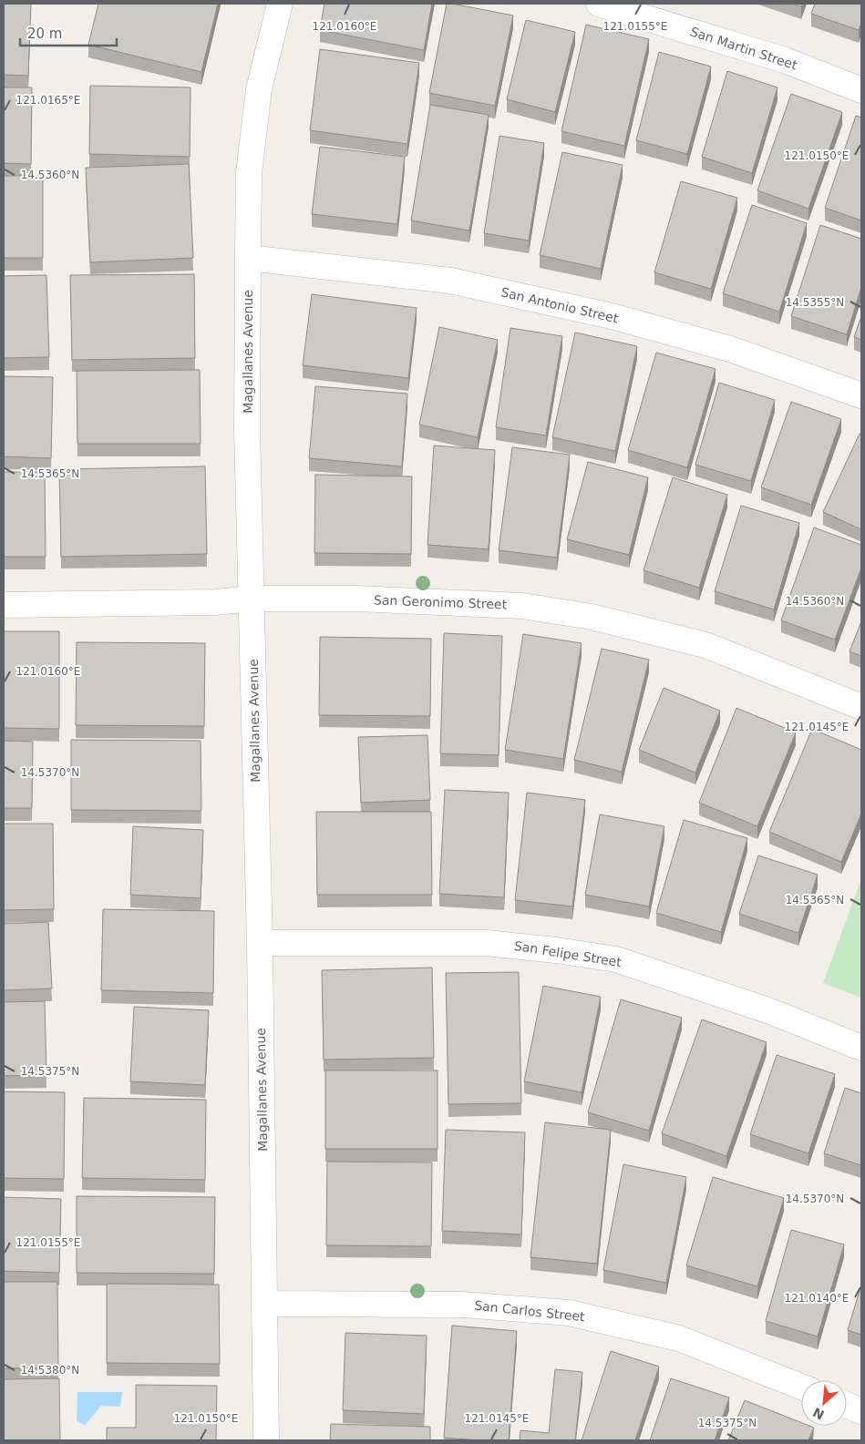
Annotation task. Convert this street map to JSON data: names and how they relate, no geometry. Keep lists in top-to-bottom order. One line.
{"streets":{"street":["San Martin Street","San Antonio Street","Magallanes Avenue","San Geronimo Street","San Felipe Street","San Carlos Street"]},"crossings":[["San Antonio Street","Magallanes Avenue"],["Magallanes Avenue","San Geronimo Street"],["Magallanes Avenue","San Felipe Street"],["Magallanes Avenue","San Carlos Street"]],"scale_bar":"20 m","north":"bottom left","coordinates":["121.0160°E","121.0155°E","121.0165°E","121.0150°E","14.5360°N","14.5355°N","14.5365°N","121.0145°E","14.5370°N","14.5375°N","121.0140°E","14.5380°N"]}
